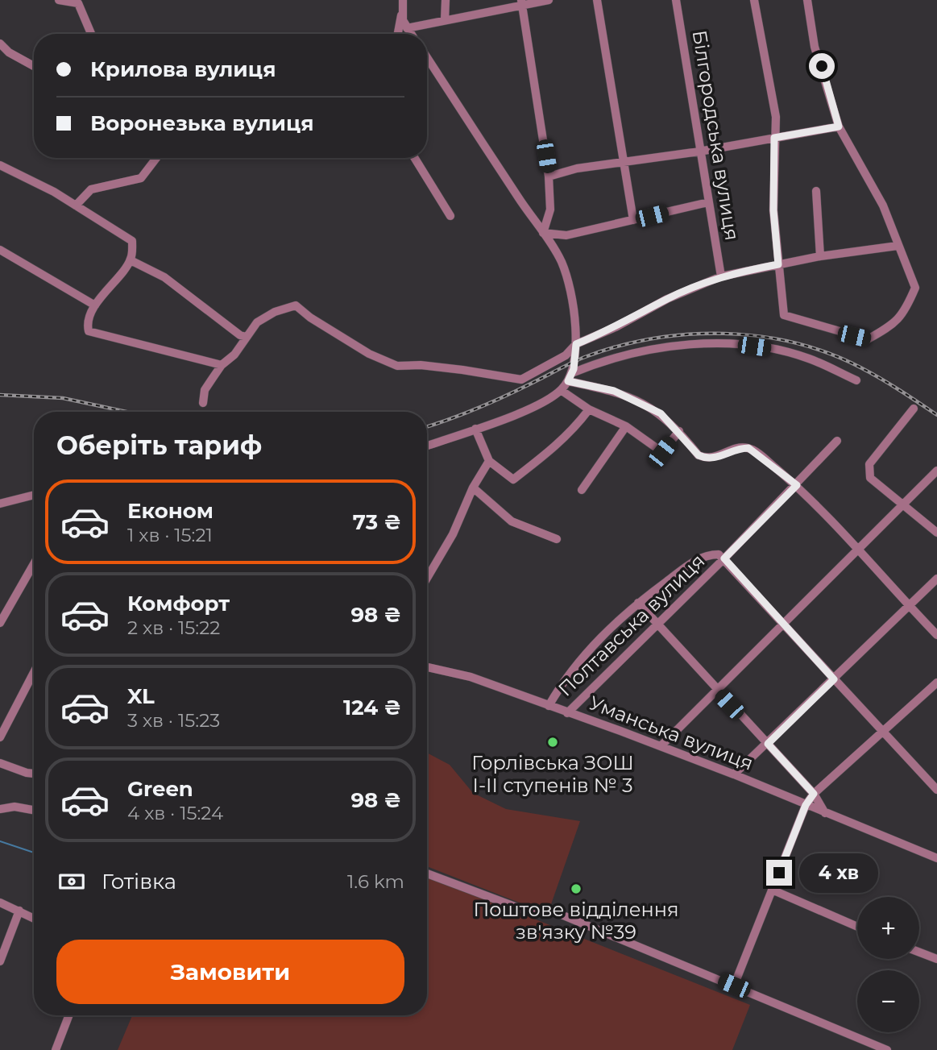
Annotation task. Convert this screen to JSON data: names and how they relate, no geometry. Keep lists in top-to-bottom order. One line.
{"streets":{"street":["Білгородська вулиця","Полтавська вулиця","Уманська вулиця"]},"crossings":[["Полтавська вулиця","Уманська вулиця"]],"places":["Горлівська ЗОШ І-ІІ ступенів № 3","Поштове відділення зв'язку №39"],"page":{"banner":["Крилова вулиця","Воронезька вулиця"],"heading":"Оберіть тариф","list":[{"name":"Економ","note":"1 хв · 15:21","value":"73 ₴"},{"name":"Комфорт","note":"2 хв · 15:22","value":"98 ₴"},{"name":"XL","note":"3 хв · 15:23","value":"124 ₴"},{"name":"Green","note":"4 хв · 15:24","value":"98 ₴"}],"pay":["Готівка","1.6 km"],"bubble":"4 хв","map_buttons":["+","−"],"buttons":"Замовити"}}
